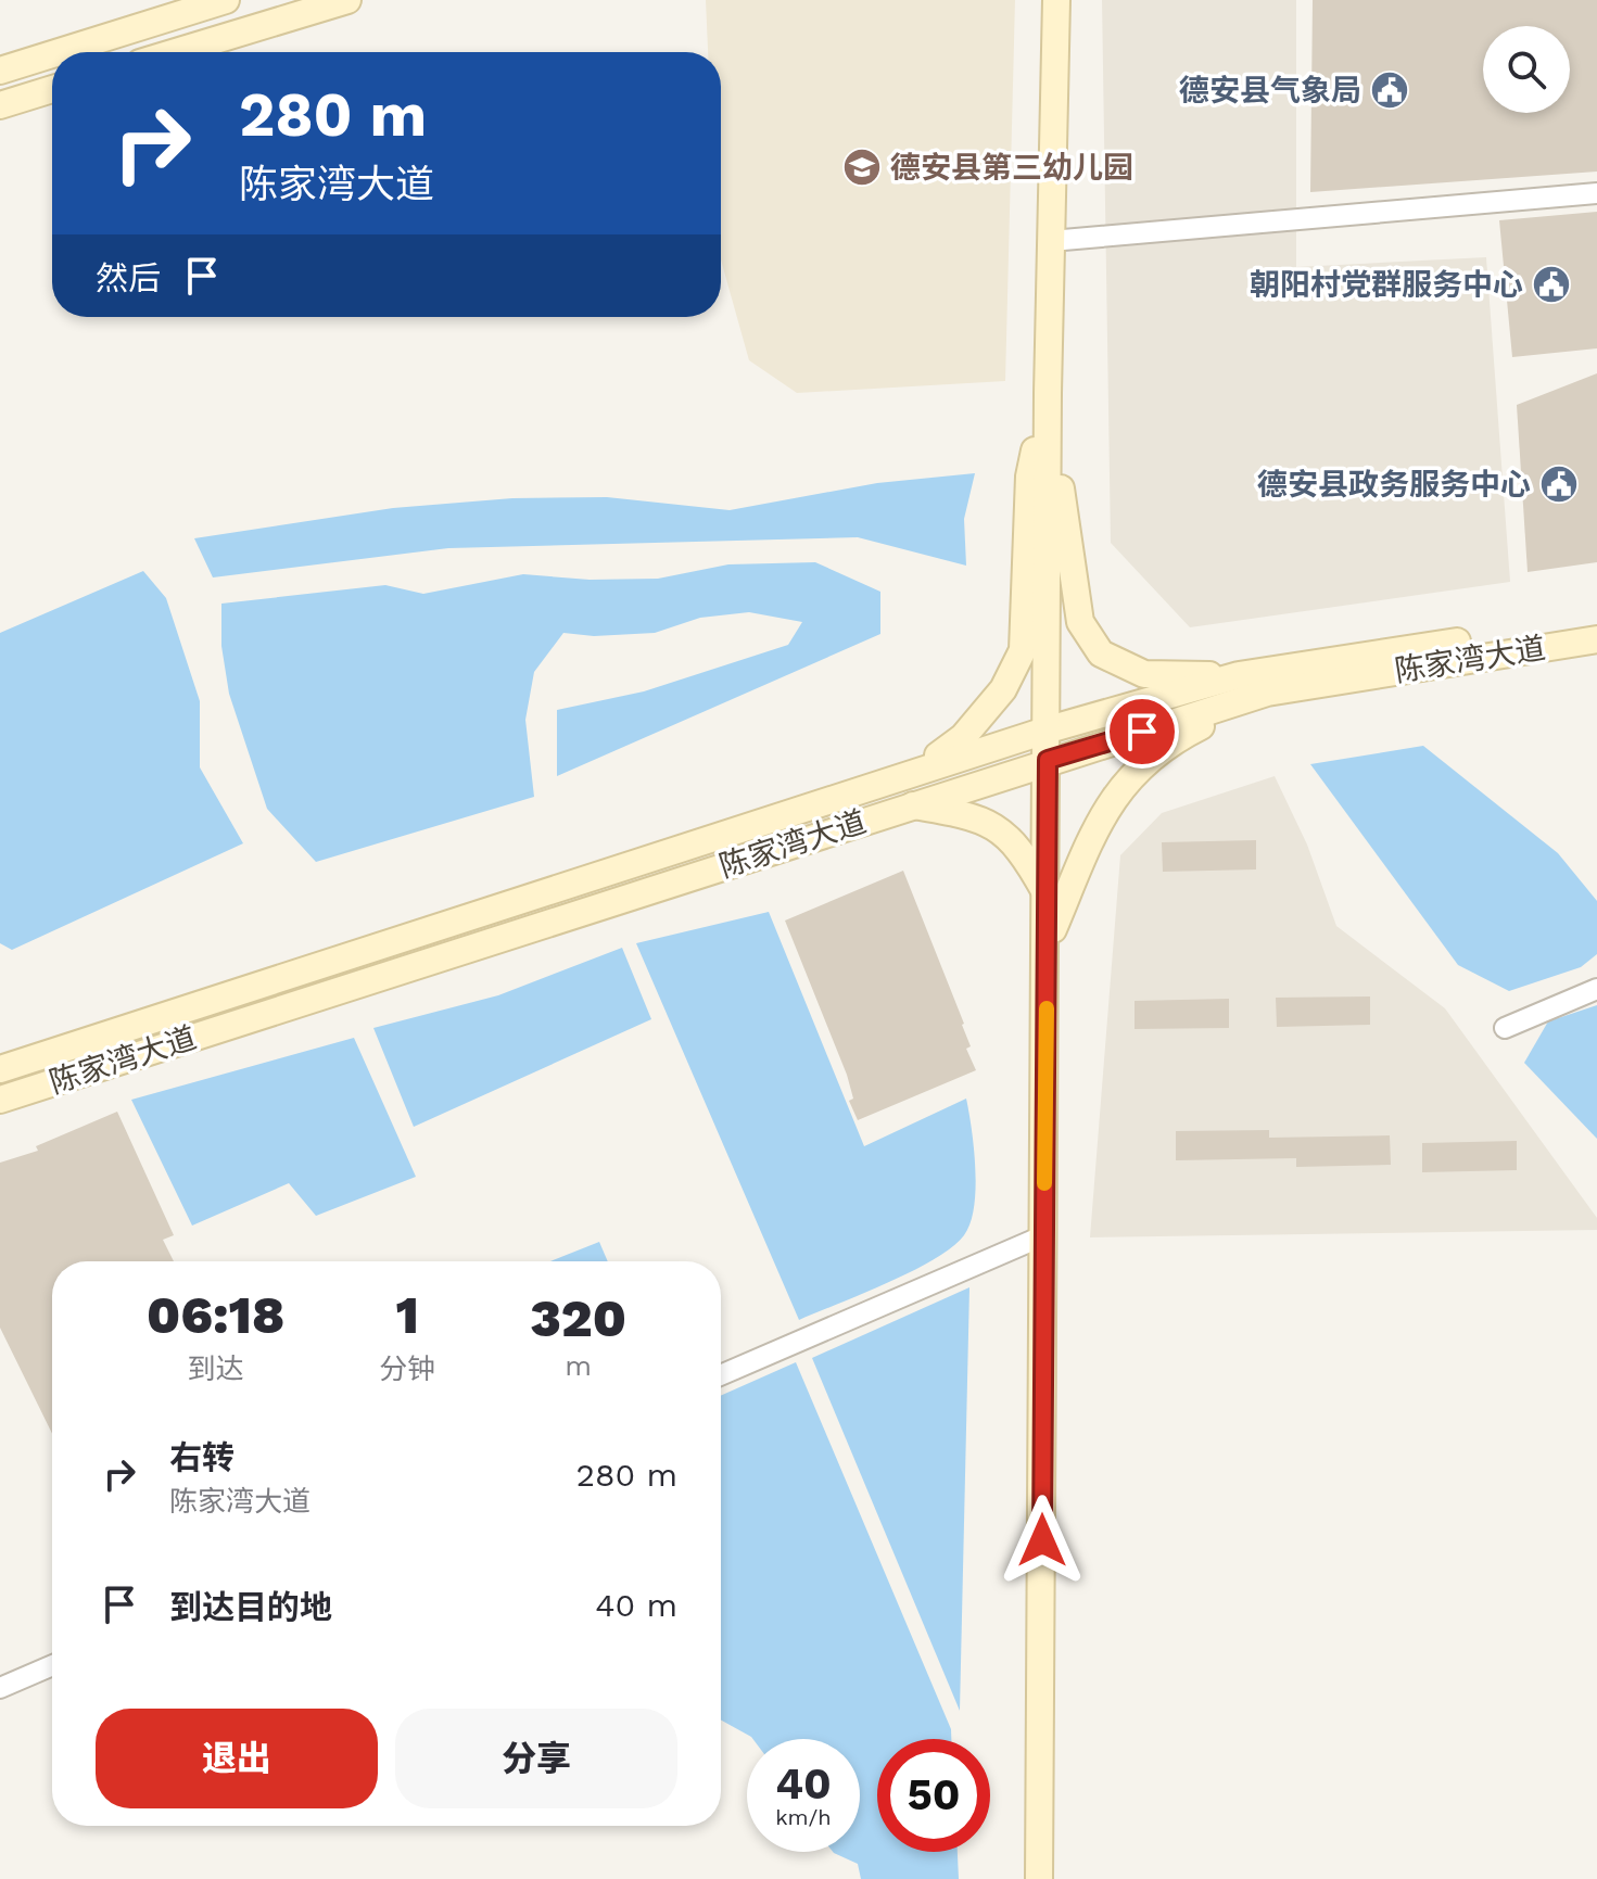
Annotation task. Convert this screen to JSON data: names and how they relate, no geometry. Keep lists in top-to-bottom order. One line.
{"streets":{"main road":["陈家湾大道"]},"places":{"public building":["德安县气象局","朝阳村党群服务中心","德安县政务服务中心"],"school or university":["德安县第三幼儿园"]},"page":{"turn":["280 m","陈家湾大道"],"then":"然后","eta":["06:18","到达","1","分钟","320","m"],"list":[{"name":"右转","note":"陈家湾大道","value":"280 m"},{"name":"到达目的地","value":"40 m"}],"buttons":["退出","分享"],"speed":"40 km/h","limit":"50"}}
